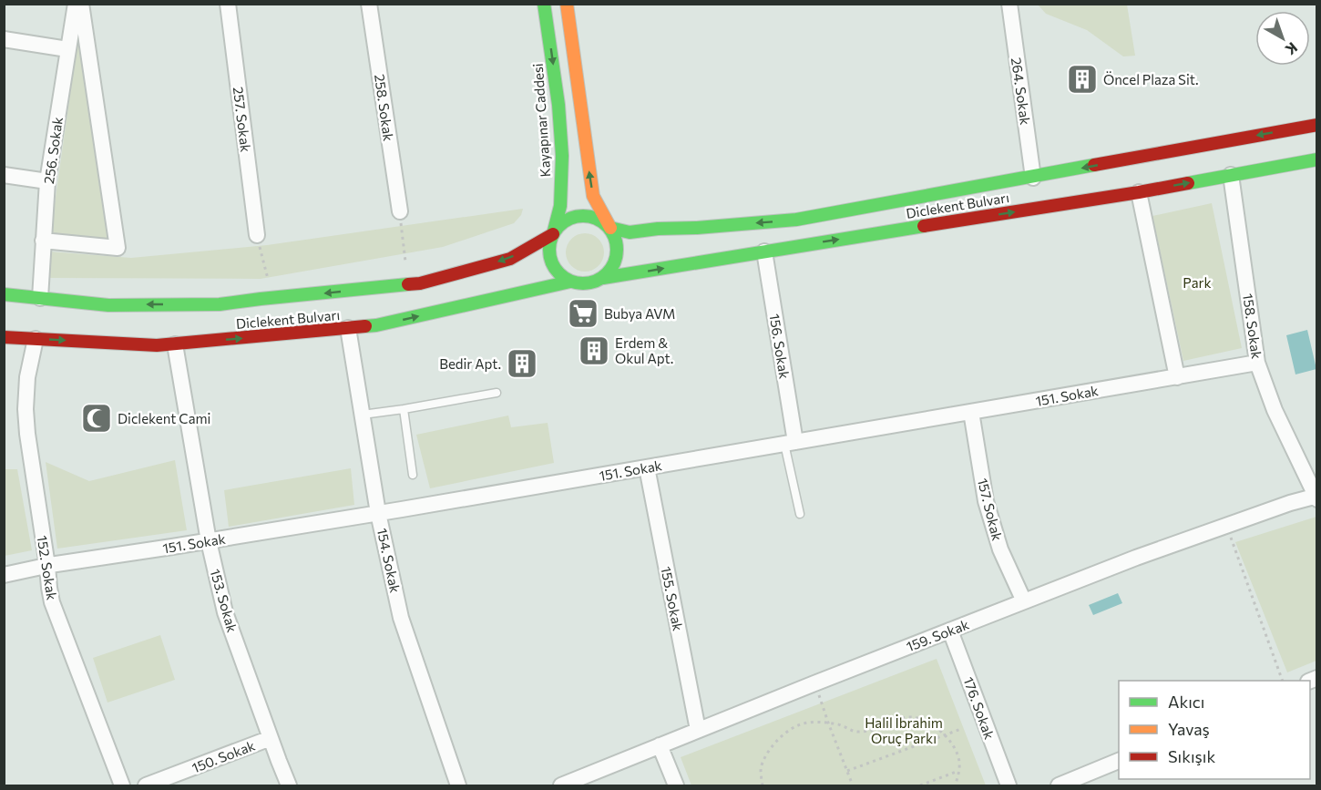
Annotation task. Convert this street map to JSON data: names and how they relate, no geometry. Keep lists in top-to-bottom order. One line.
{"streets":{"main road":["Kayapınar Caddesi","Diclekent Bulvarı"],"street":["264. Sokak","258. Sokak","257. Sokak","256. Sokak","158. Sokak","156. Sokak","151. Sokak","157. Sokak","154. Sokak","152. Sokak","155. Sokak","153. Sokak","159. Sokak","176. Sokak","150. Sokak"]},"crossings":[["264. Sokak","Diclekent Bulvarı"],["Kayapınar Caddesi","Diclekent Bulvarı"],["256. Sokak","Diclekent Bulvarı"],["Diclekent Bulvarı","158. Sokak"],["Diclekent Bulvarı","156. Sokak"],["Diclekent Bulvarı","154. Sokak"],["Diclekent Bulvarı","152. Sokak"],["Diclekent Bulvarı","153. Sokak"],["158. Sokak","151. Sokak"],["158. Sokak","159. Sokak"],["156. Sokak","151. Sokak"],["151. Sokak","157. Sokak"],["151. Sokak","154. Sokak"],["151. Sokak","152. Sokak"],["151. Sokak","155. Sokak"],["151. Sokak","153. Sokak"],["157. Sokak","159. Sokak"],["155. Sokak","159. Sokak"],["153. Sokak","150. Sokak"],["159. Sokak","176. Sokak"]],"parks":["Park","Halil İbrahim Oruç Parkı"],"places":{"building":["Öncel Plaza Sit.","Erdem & Okul Apt.","Bedir Apt."],"supermarket":["Bubya AVM"],"mosque":["Diclekent Cami"]},"legend":["Akıcı","Yavaş","Sıkışık"],"north":"bottom right"}
